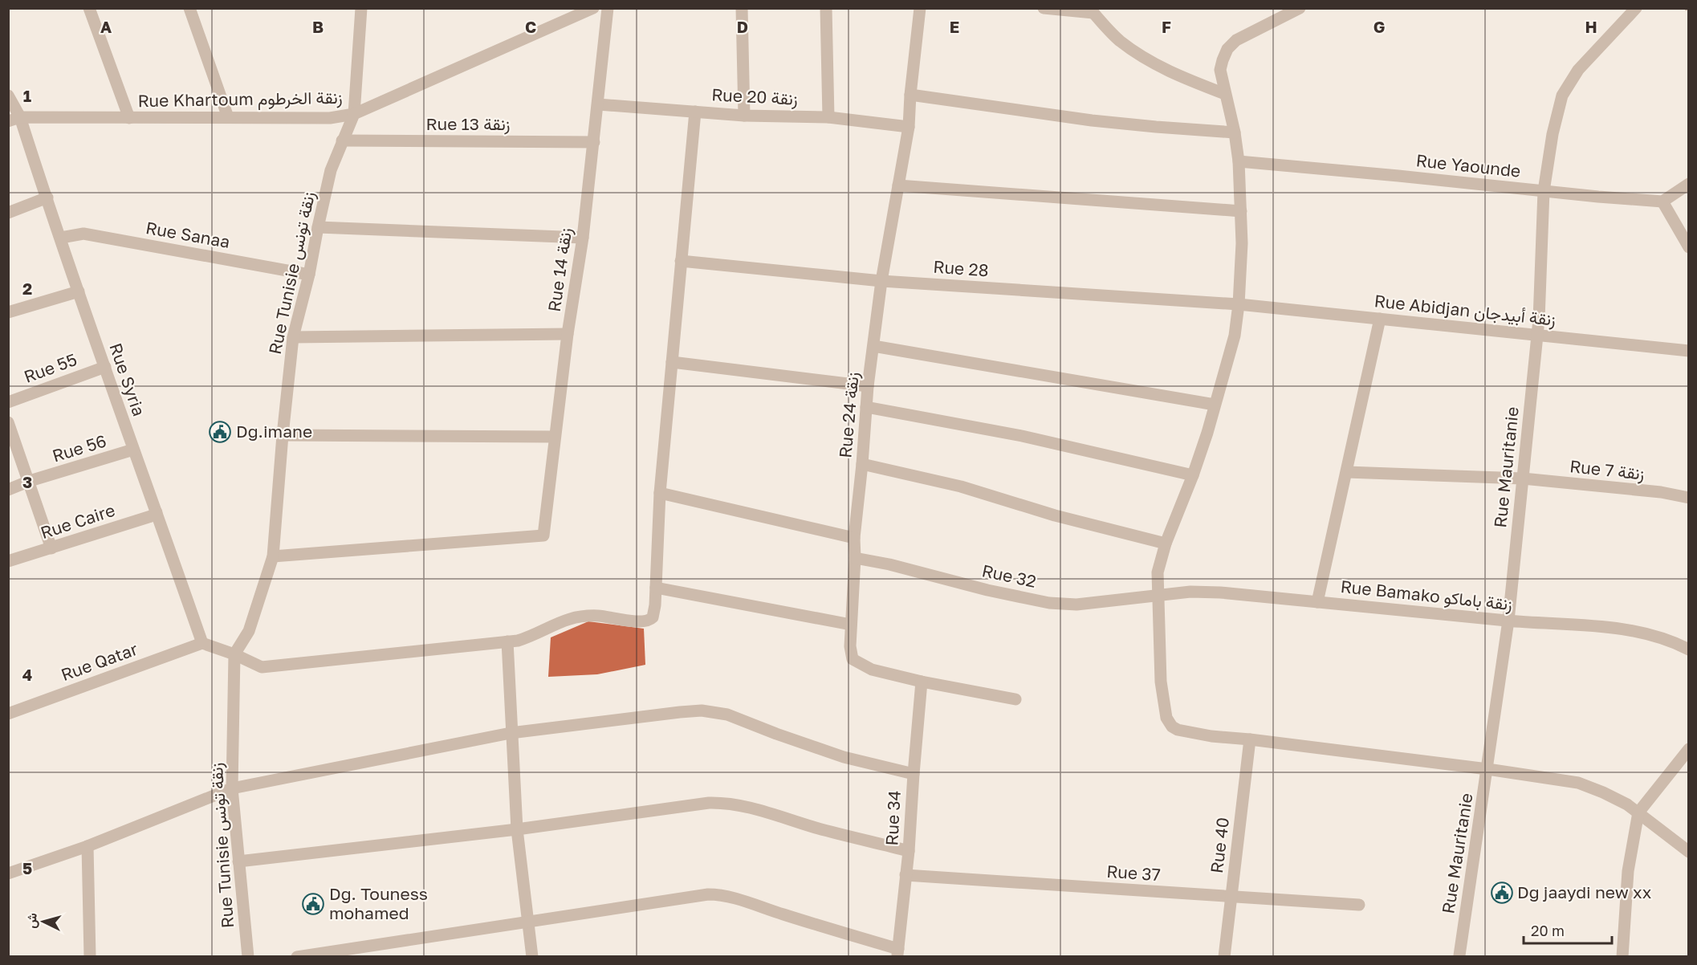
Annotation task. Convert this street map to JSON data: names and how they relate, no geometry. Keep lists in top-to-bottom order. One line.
{"streets":{"street":["Rue 20 زنقة","Rue Khartoum زنقة الخرطوم","Rue 13 زنقة","Rue Yaounde","Rue Sanaa","Rue 28","Rue 14 زنقة","Rue Tunisie زنقة تونس","Rue Abidjan زنقة أبيدجان","Rue 55","Rue Syria","Rue 24 زنقة","Rue 56","Rue Mauritanie","Rue 7 زنقة","Rue Caire","Rue 32","Rue Bamako زنقة باماكو","Rue Qatar","Rue 34","Rue 40","Rue 37"]},"crossings":[["Rue 20 زنقة","Rue 14 زنقة"],["Rue 20 زنقة","Rue 24 زنقة"],["Rue Khartoum زنقة الخرطوم","Rue Tunisie زنقة تونس"],["Rue Khartoum زنقة الخرطوم","Rue Syria"],["Rue 13 زنقة","Rue 14 زنقة"],["Rue 13 زنقة","Rue Tunisie زنقة تونس"],["Rue Yaounde","Rue Mauritanie"],["Rue Sanaa","Rue Tunisie زنقة تونس"],["Rue Sanaa","Rue Syria"],["Rue 28","Rue Abidjan زنقة أبيدجان"],["Rue 28","Rue 24 زنقة"],["Rue 14 زنقة","Rue Tunisie زنقة تونس"],["Rue Abidjan زنقة أبيدجان","Rue Mauritanie"],["Rue 55","Rue Syria"],["Rue Syria","Rue 56"],["Rue Syria","Rue Caire"],["Rue Syria","Rue Qatar"],["Rue 24 زنقة","Rue 32"],["Rue 24 زنقة","Rue 34"],["Rue Mauritanie","Rue 7 زنقة"],["Rue Mauritanie","Rue Bamako زنقة باماكو"],["Rue 32","Rue Bamako زنقة باماكو"],["Rue 34","Rue 37"],["Rue 40","Rue 37"]],"places":{"public building":["Dg.imane","Dg jaaydi new xx","Dg. Touness mohamed"]},"scale_bar":"20 m","north":"left","grid":{"columns":["A","B","C","D","E","F","G","H"],"rows":["1","2","3","4","5"]}}
